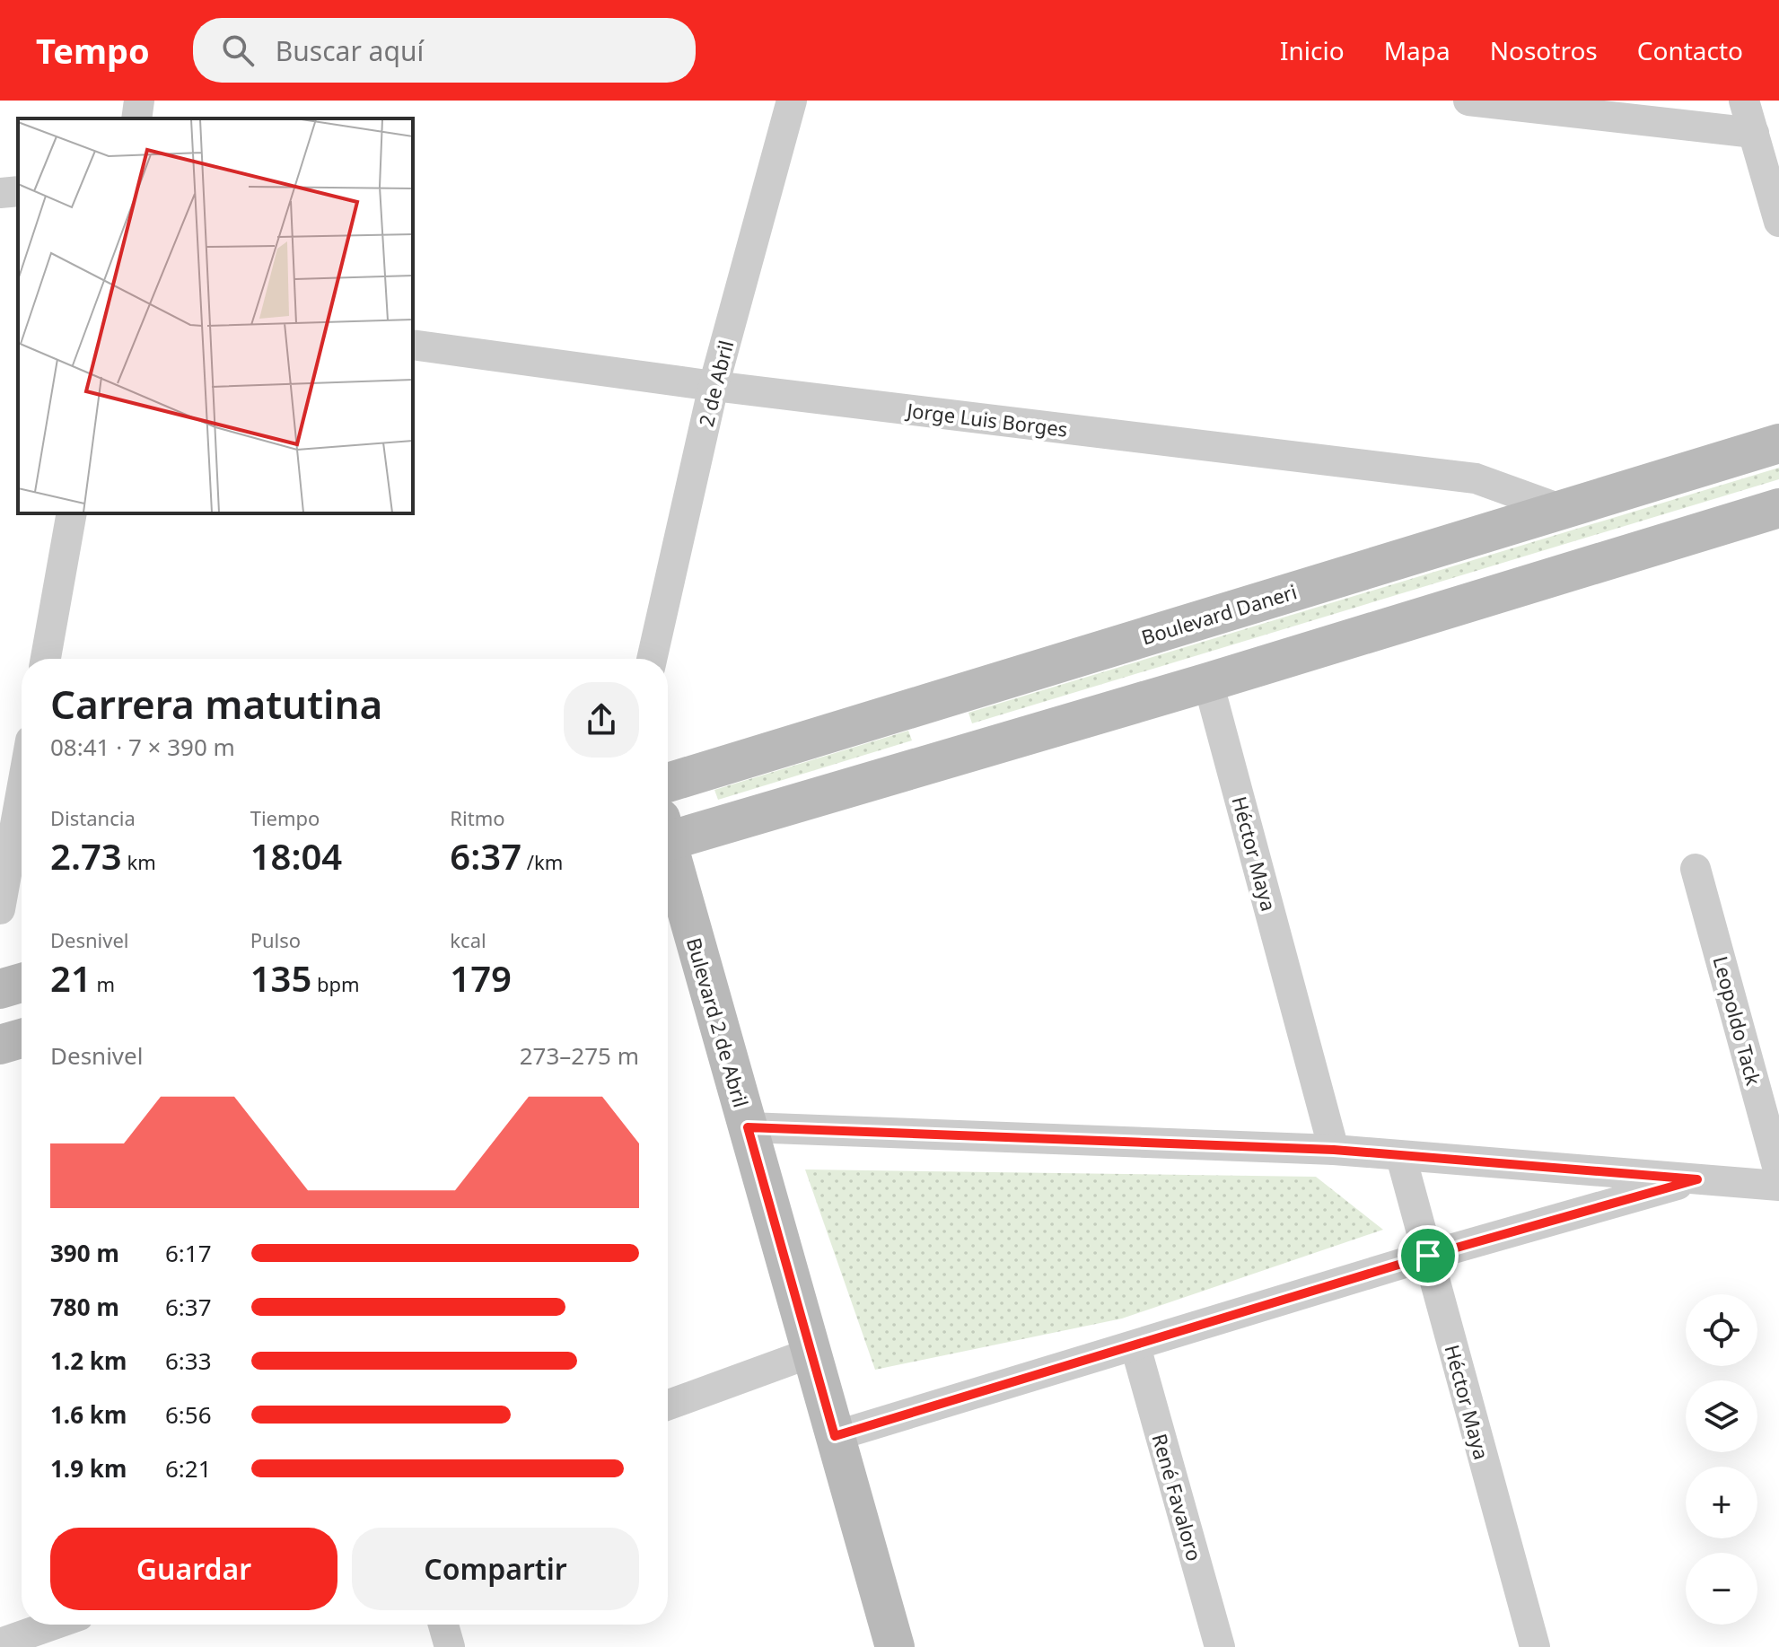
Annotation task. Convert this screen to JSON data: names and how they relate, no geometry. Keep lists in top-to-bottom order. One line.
{"streets":{"main road":["Boulevard Daneri","Bulevard 2 de Abril"],"street":["2 de Abril","Jorge Luis Borges","Héctor Maya","Leopoldo Tack","René Favaloro"]},"crossings":[["2 de Abril","Jorge Luis Borges"],["Jorge Luis Borges","Boulevard Daneri"]],"page":{"header":"Tempo","search":"Buscar aquí","nav":["Inicio","Mapa","Nosotros","Contacto"],"heading":["Carrera matutina","08:41 · 7 × 390 m"],"stats":[["Distancia","2.73 km"],["Tiempo","18:04"],["Ritmo","6:37 /km"],["Desnivel","21 m"],["Pulso","135 bpm"],["kcal","179"]],"chart":["Desnivel","273–275 m"],"list":[{"name":"390 m","note":"6:17"},{"name":"780 m","note":"6:37"},{"name":"1.2 km","note":"6:33"},{"name":"1.6 km","note":"6:56"},{"name":"1.9 km","note":"6:21"}],"map_buttons":["+","−"],"buttons":["Guardar","Compartir"]}}
